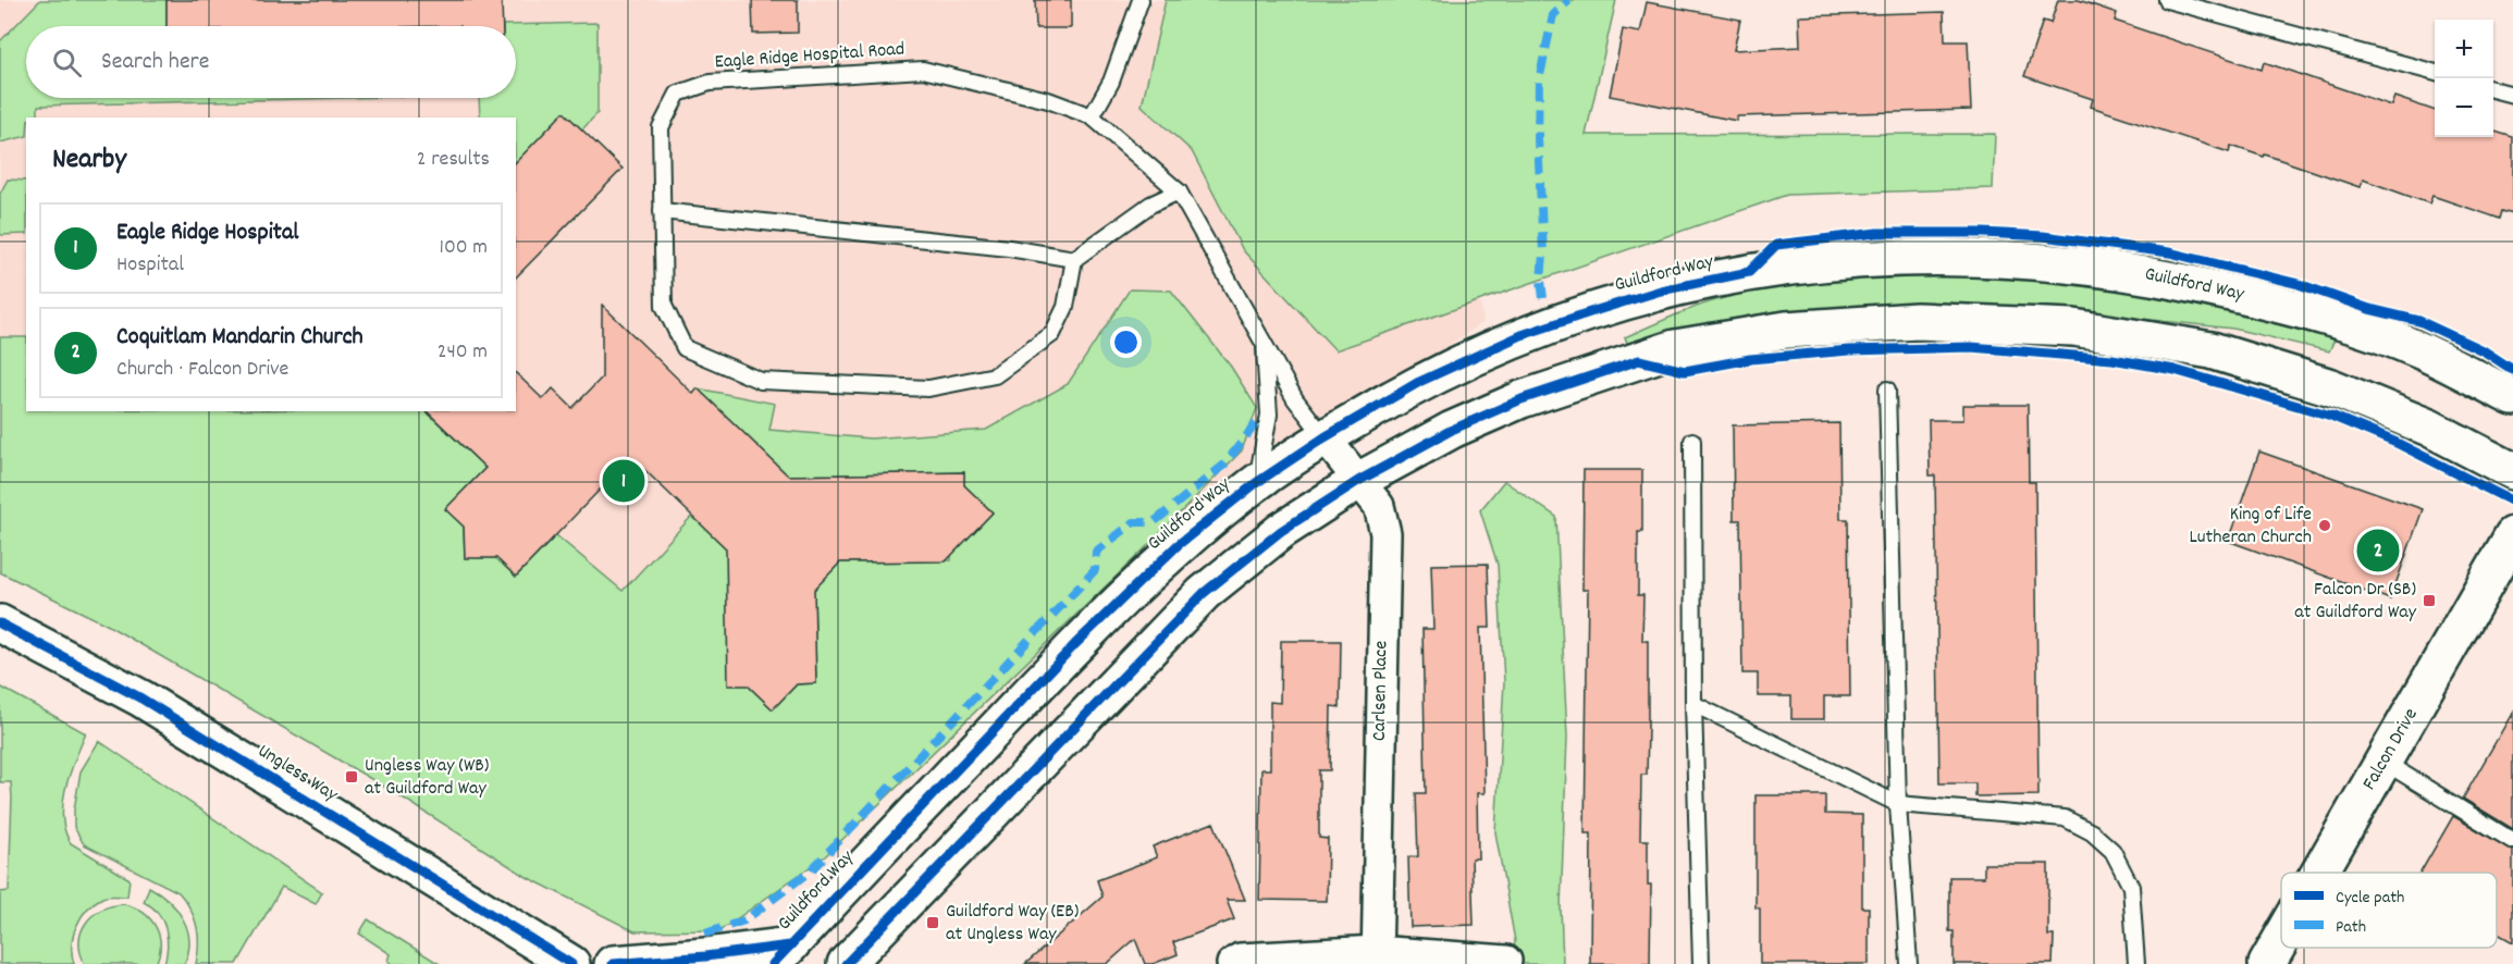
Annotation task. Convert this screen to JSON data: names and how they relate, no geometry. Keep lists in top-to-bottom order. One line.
{"streets":{"main road":["Guildford Way","Falcon Drive","Ungless Way"],"street":["Carlsen Place"],"lane":["Eagle Ridge Hospital Road"]},"crossings":[["Eagle Ridge Hospital Road","Guildford Way"],["Eagle Ridge Hospital Road","Carlsen Place"],["Guildford Way","Carlsen Place"]],"places":{"other":["King of Life Lutheran Church"],"transit":["Falcon Dr (SB) at Guildford Way","Ungless Way (WB) at Guildford Way","Guildford Way (EB) at Ungless Way"]},"legend":["Cycle path","Path"],"page":{"map_buttons":["+","−"],"search":"Search here","heading":["Nearby","2 results"],"list":[{"mark":"1","name":"Eagle Ridge Hospital","note":"Hospital","value":"100 m"},{"mark":"2","name":"Coquitlam Mandarin Church","note":"Church · Falcon Drive","value":"240 m"}],"pins":["1","2"]}}
